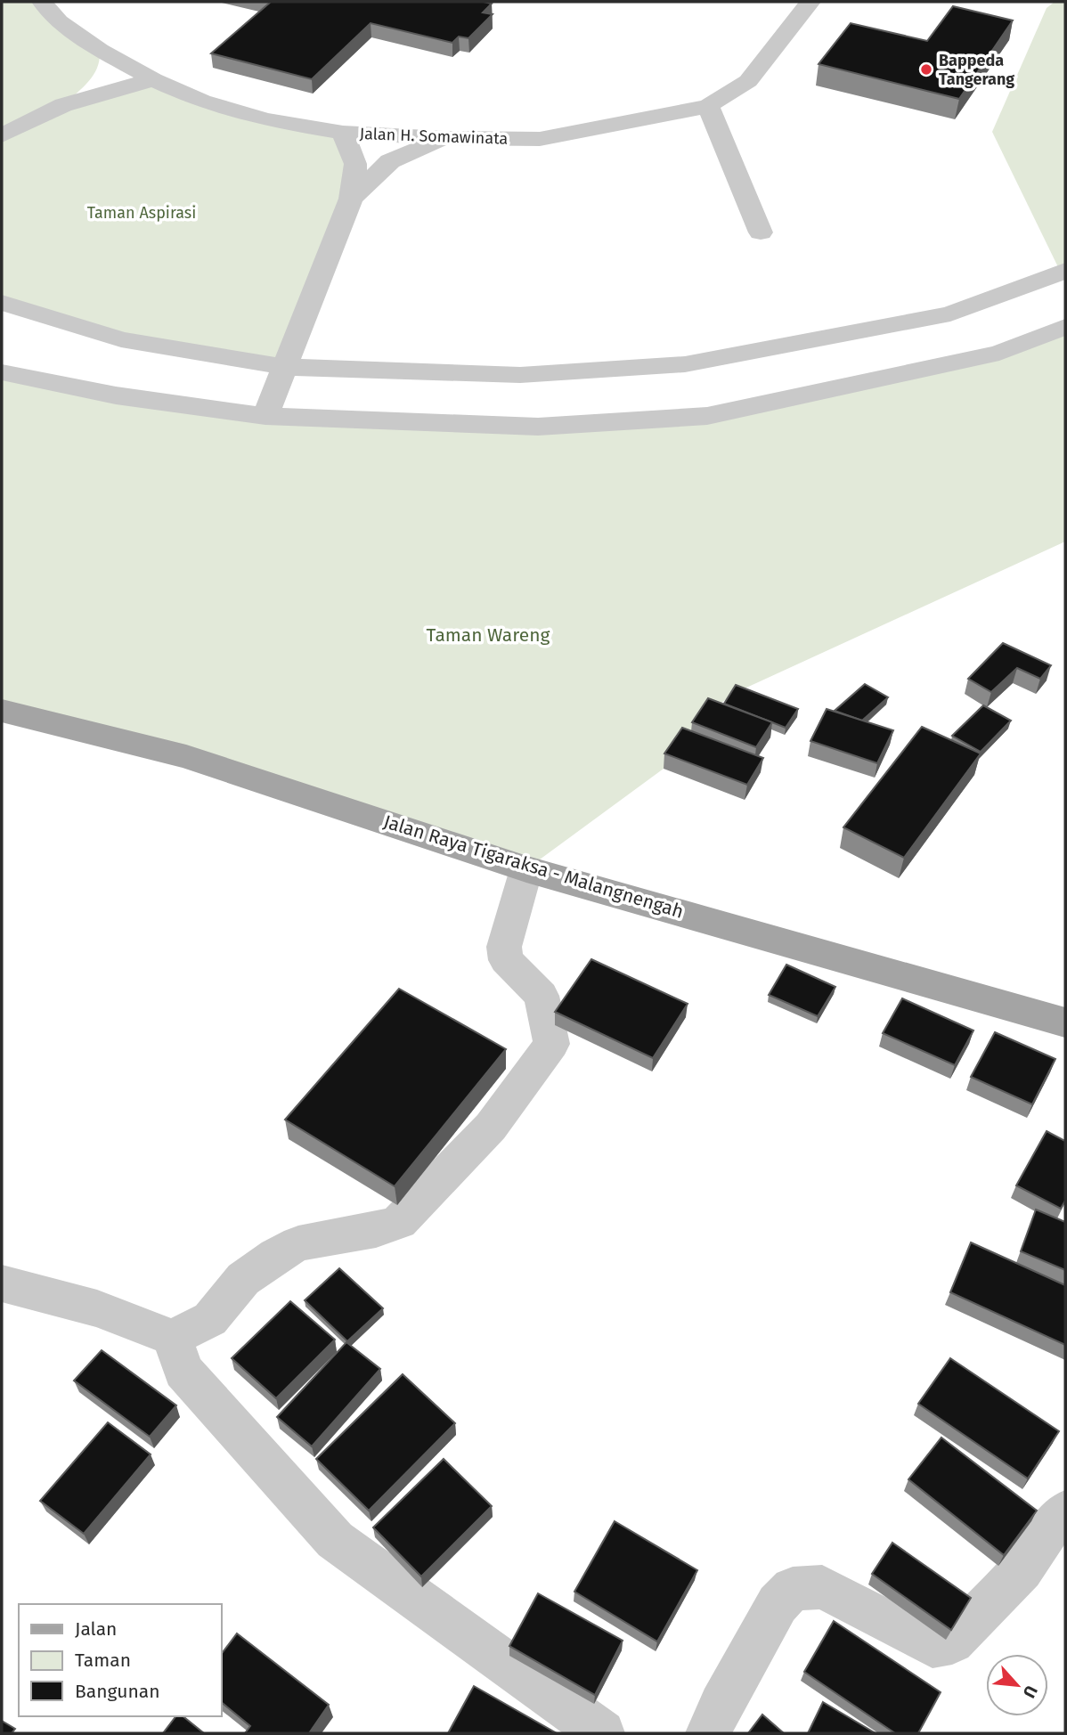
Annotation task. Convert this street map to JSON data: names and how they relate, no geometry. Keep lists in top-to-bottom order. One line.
{"streets":{"main road":["Jalan Raya Tigaraksa - Malangnengah"],"street":["Jalan H. Somawinata"]},"parks":["Taman Aspirasi","Taman Wareng"],"places":["Bappeda Tangerang"],"legend":["Jalan","Taman","Bangunan"],"north":"bottom right"}
